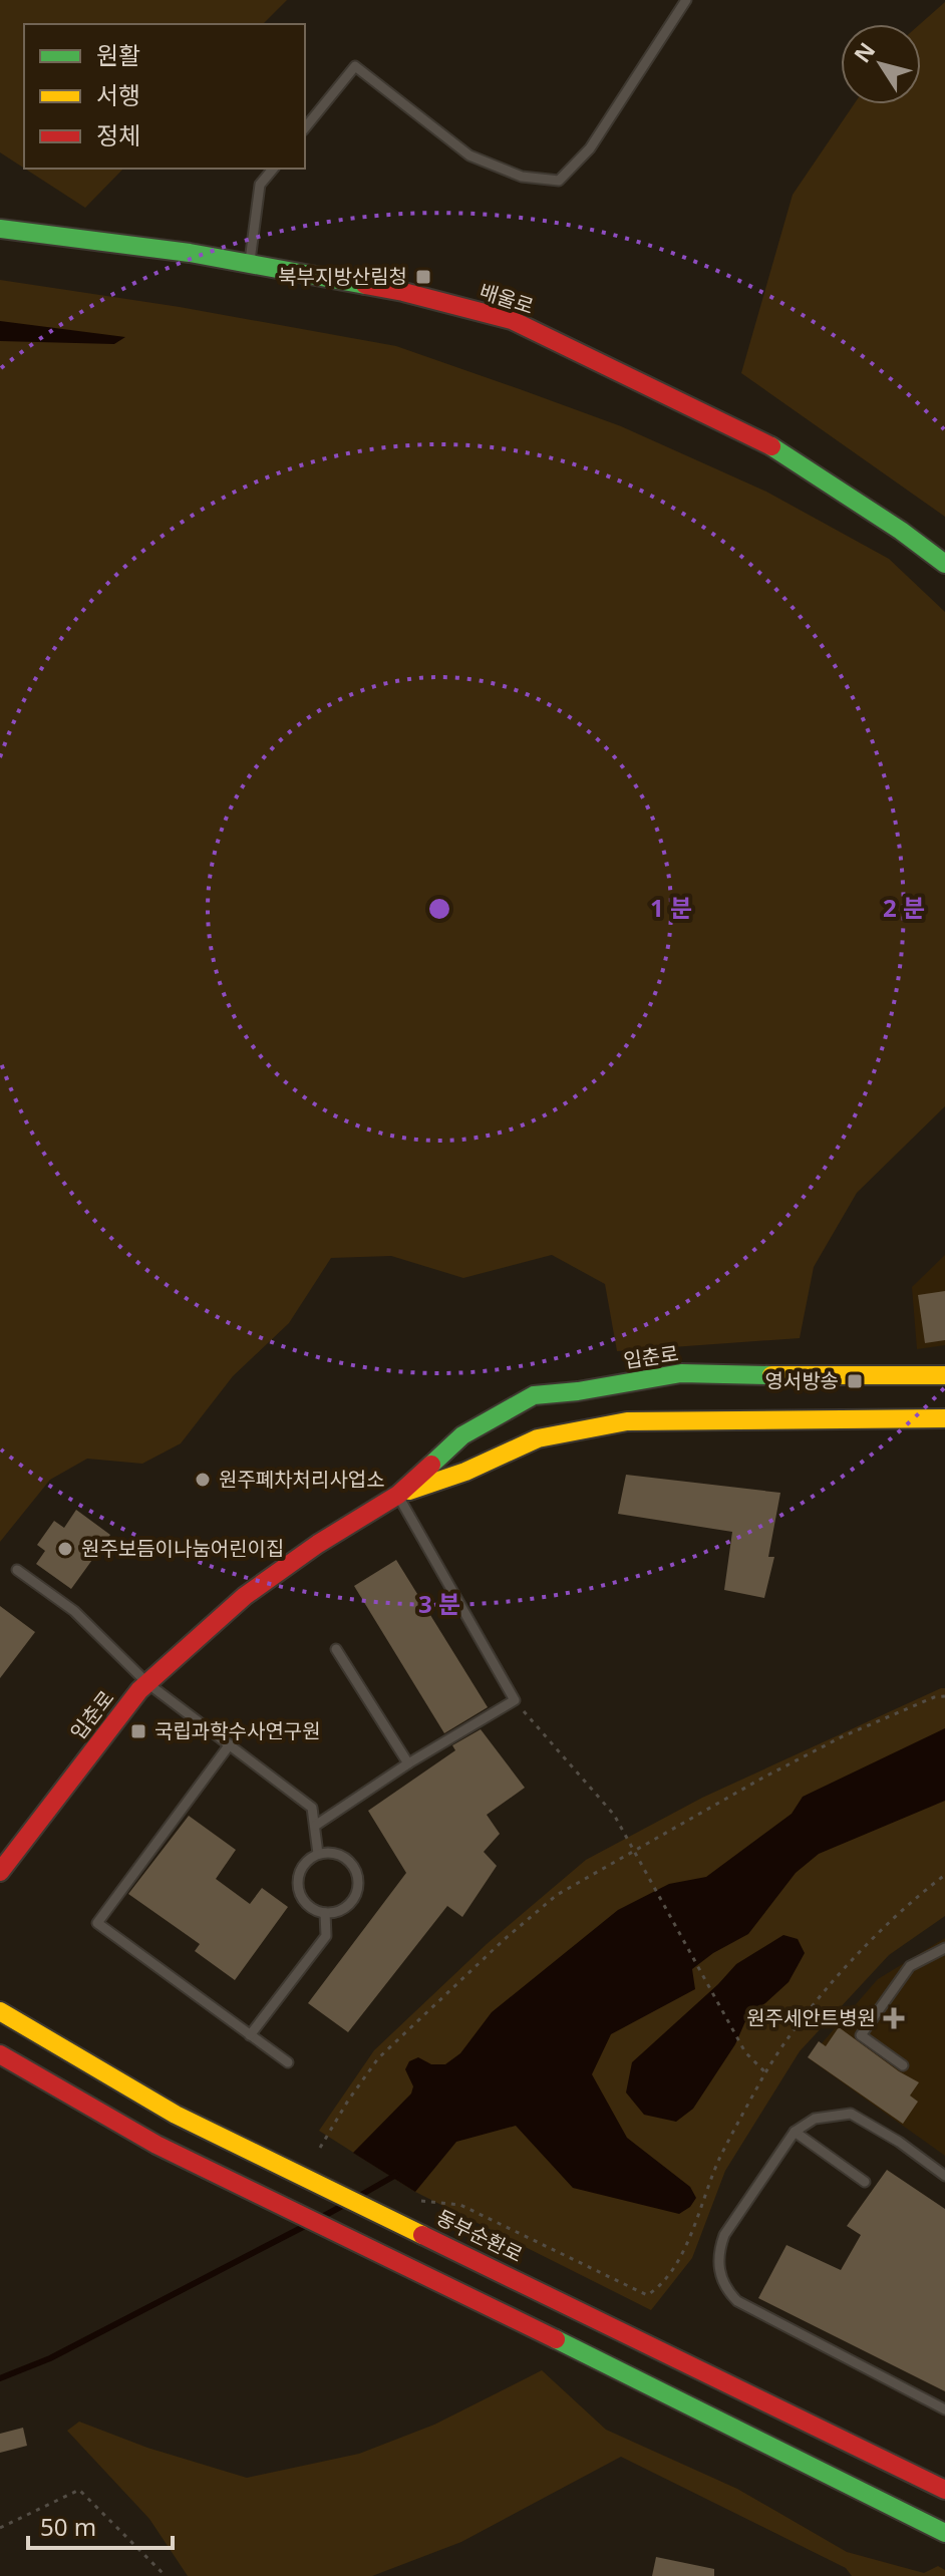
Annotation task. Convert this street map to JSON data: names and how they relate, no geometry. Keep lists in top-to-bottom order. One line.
{"streets":{"street":["배울로","입춘로","동부순환로"]},"places":{"transit":["북부지방산림청","영서방송","국립과학수사연구원"],"other":["원주폐차처리사업소","원주보듬이나눔어린이집"],"health":["원주세안트병원"]},"legend":["원활","서행","정체"],"scale_bar":"50 m","north":"top left","rings":["1 분","2 분","3 분"]}
